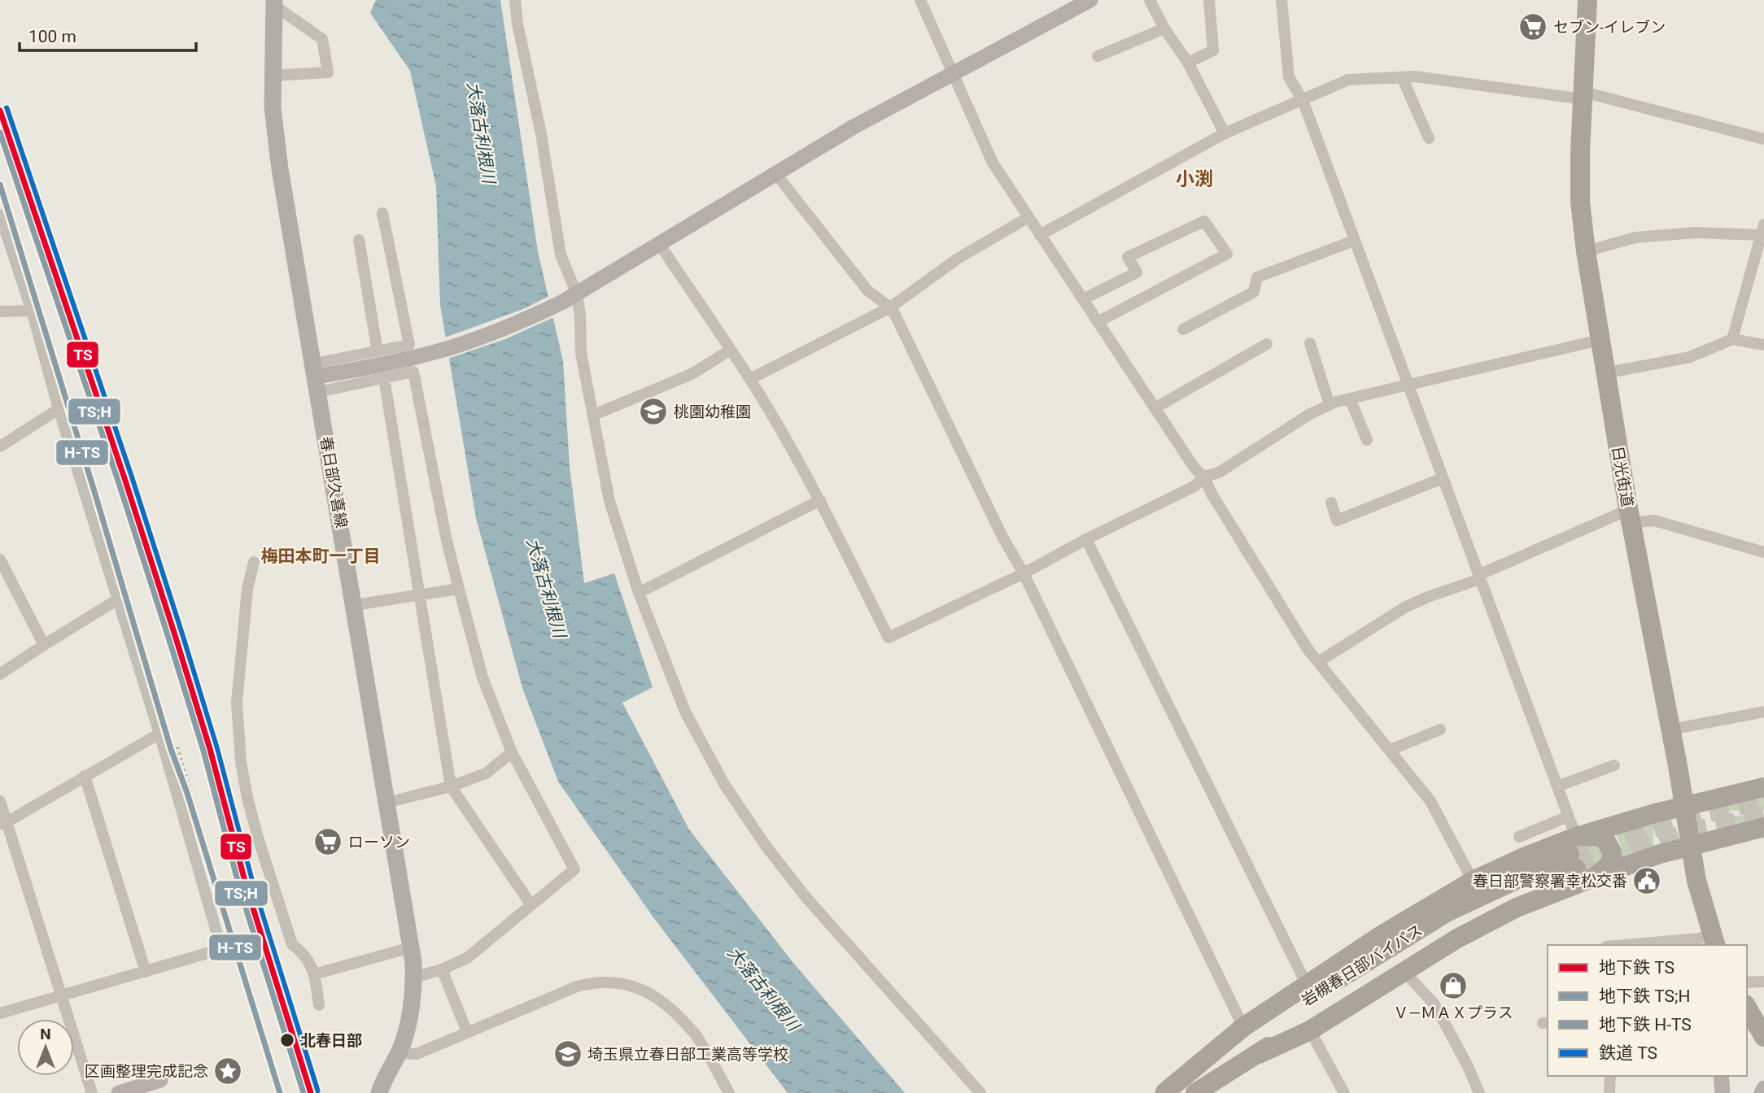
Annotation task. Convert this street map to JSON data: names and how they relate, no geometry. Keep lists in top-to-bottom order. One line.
{"streets":{"highway":["日光街道","岩槻春日部バイパス"],"main road":["春日部久喜線"]},"districts":["小渕","梅田本町一丁目"],"water":["大落古利根川"],"places":{"supermarket":["セブン-イレブン","ローソン"],"school or university":["桃園幼稚園","埼玉県立春日部工業高等学校"],"public building":["春日部警察署幸松交番"],"shop":["Ｖ―ＭＡＸプラス"],"other":["北春日部"],"place":["区画整理完成記念"]},"lines":["rail line TS","metro line TS","metro line TS;H","metro line H-TS"],"legend":["地下鉄 TS","地下鉄 TS;H","地下鉄 H-TS","鉄道 TS"],"scale_bar":"100 m","north":"top"}
